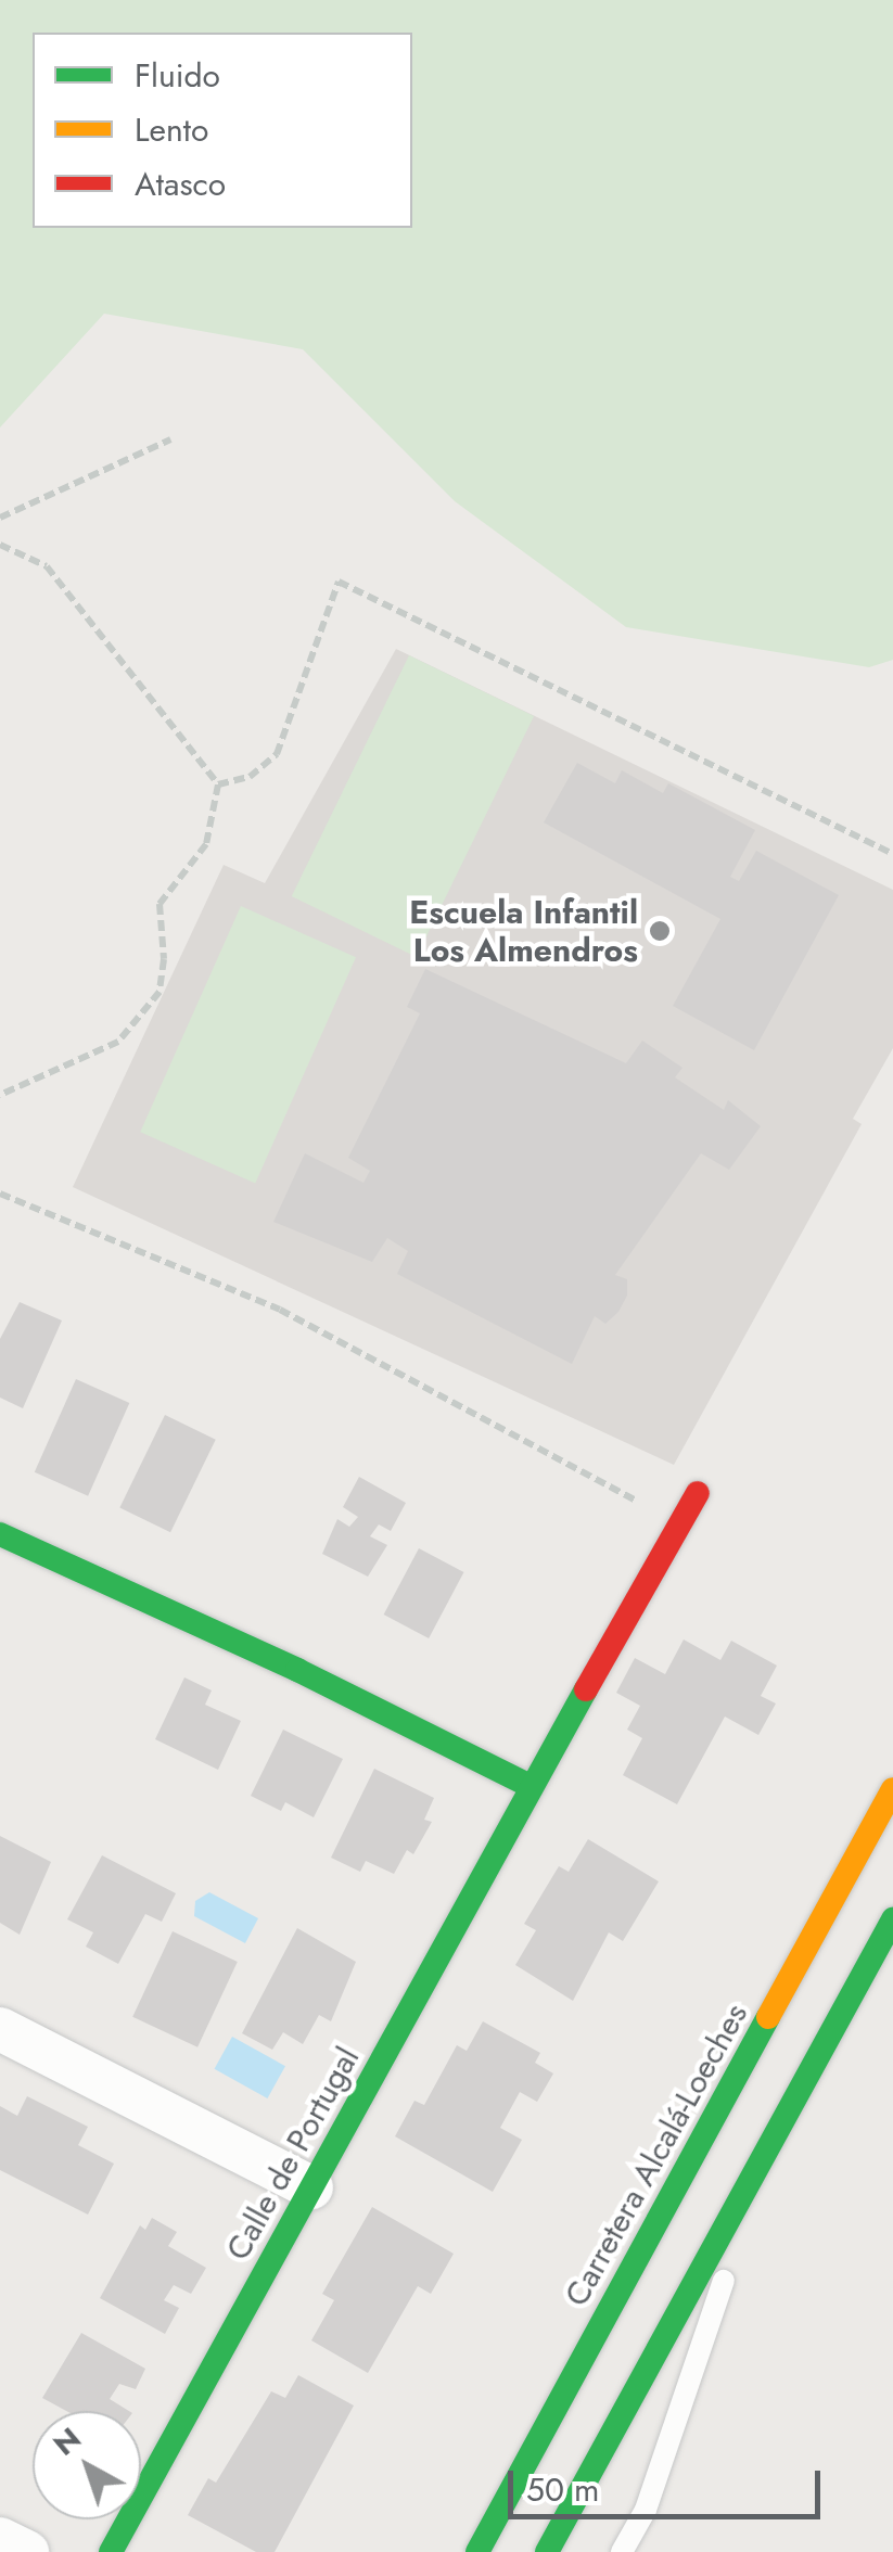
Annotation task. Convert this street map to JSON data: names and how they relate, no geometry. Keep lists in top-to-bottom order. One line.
{"streets":{"street":["Calle de Portugal","Carretera Alcalá-Loeches"]},"places":["Escuela Infantil Los Almendros"],"legend":["Fluido","Lento","Atasco"],"scale_bar":"50 m","north":"top left"}
